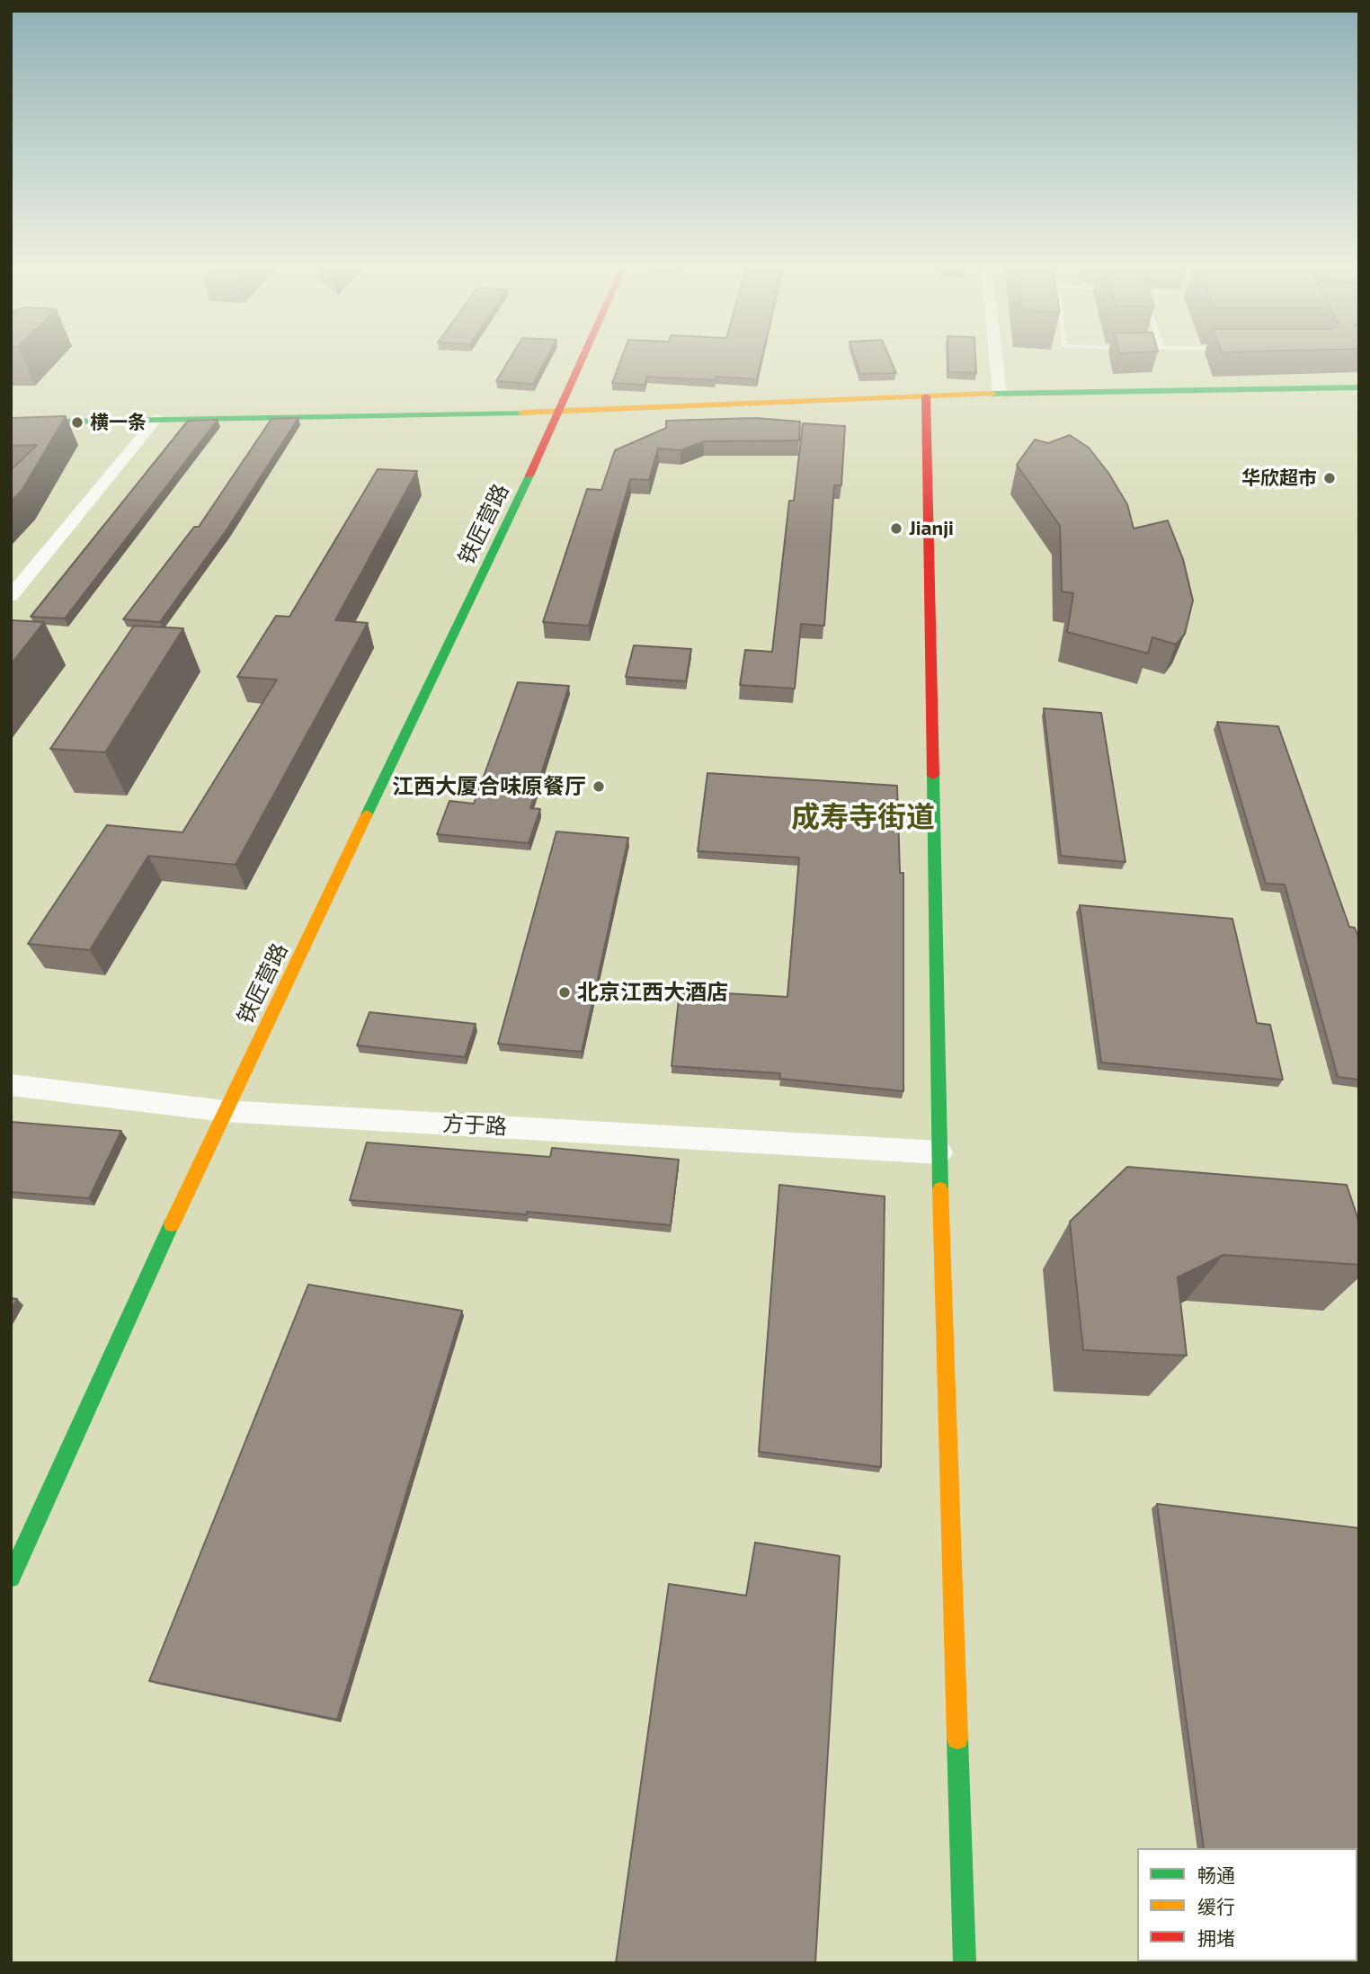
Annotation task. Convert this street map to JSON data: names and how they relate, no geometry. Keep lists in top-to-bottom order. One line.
{"streets":{"street":["铁匠营路","方于路"]},"crossings":[["铁匠营路","方于路"]],"districts":["成寿寺街道"],"places":["横一条","华欣超市","Jianji","江西大厦合味原餐厅","北京江西大酒店"],"legend":["畅通","缓行","拥堵"]}
